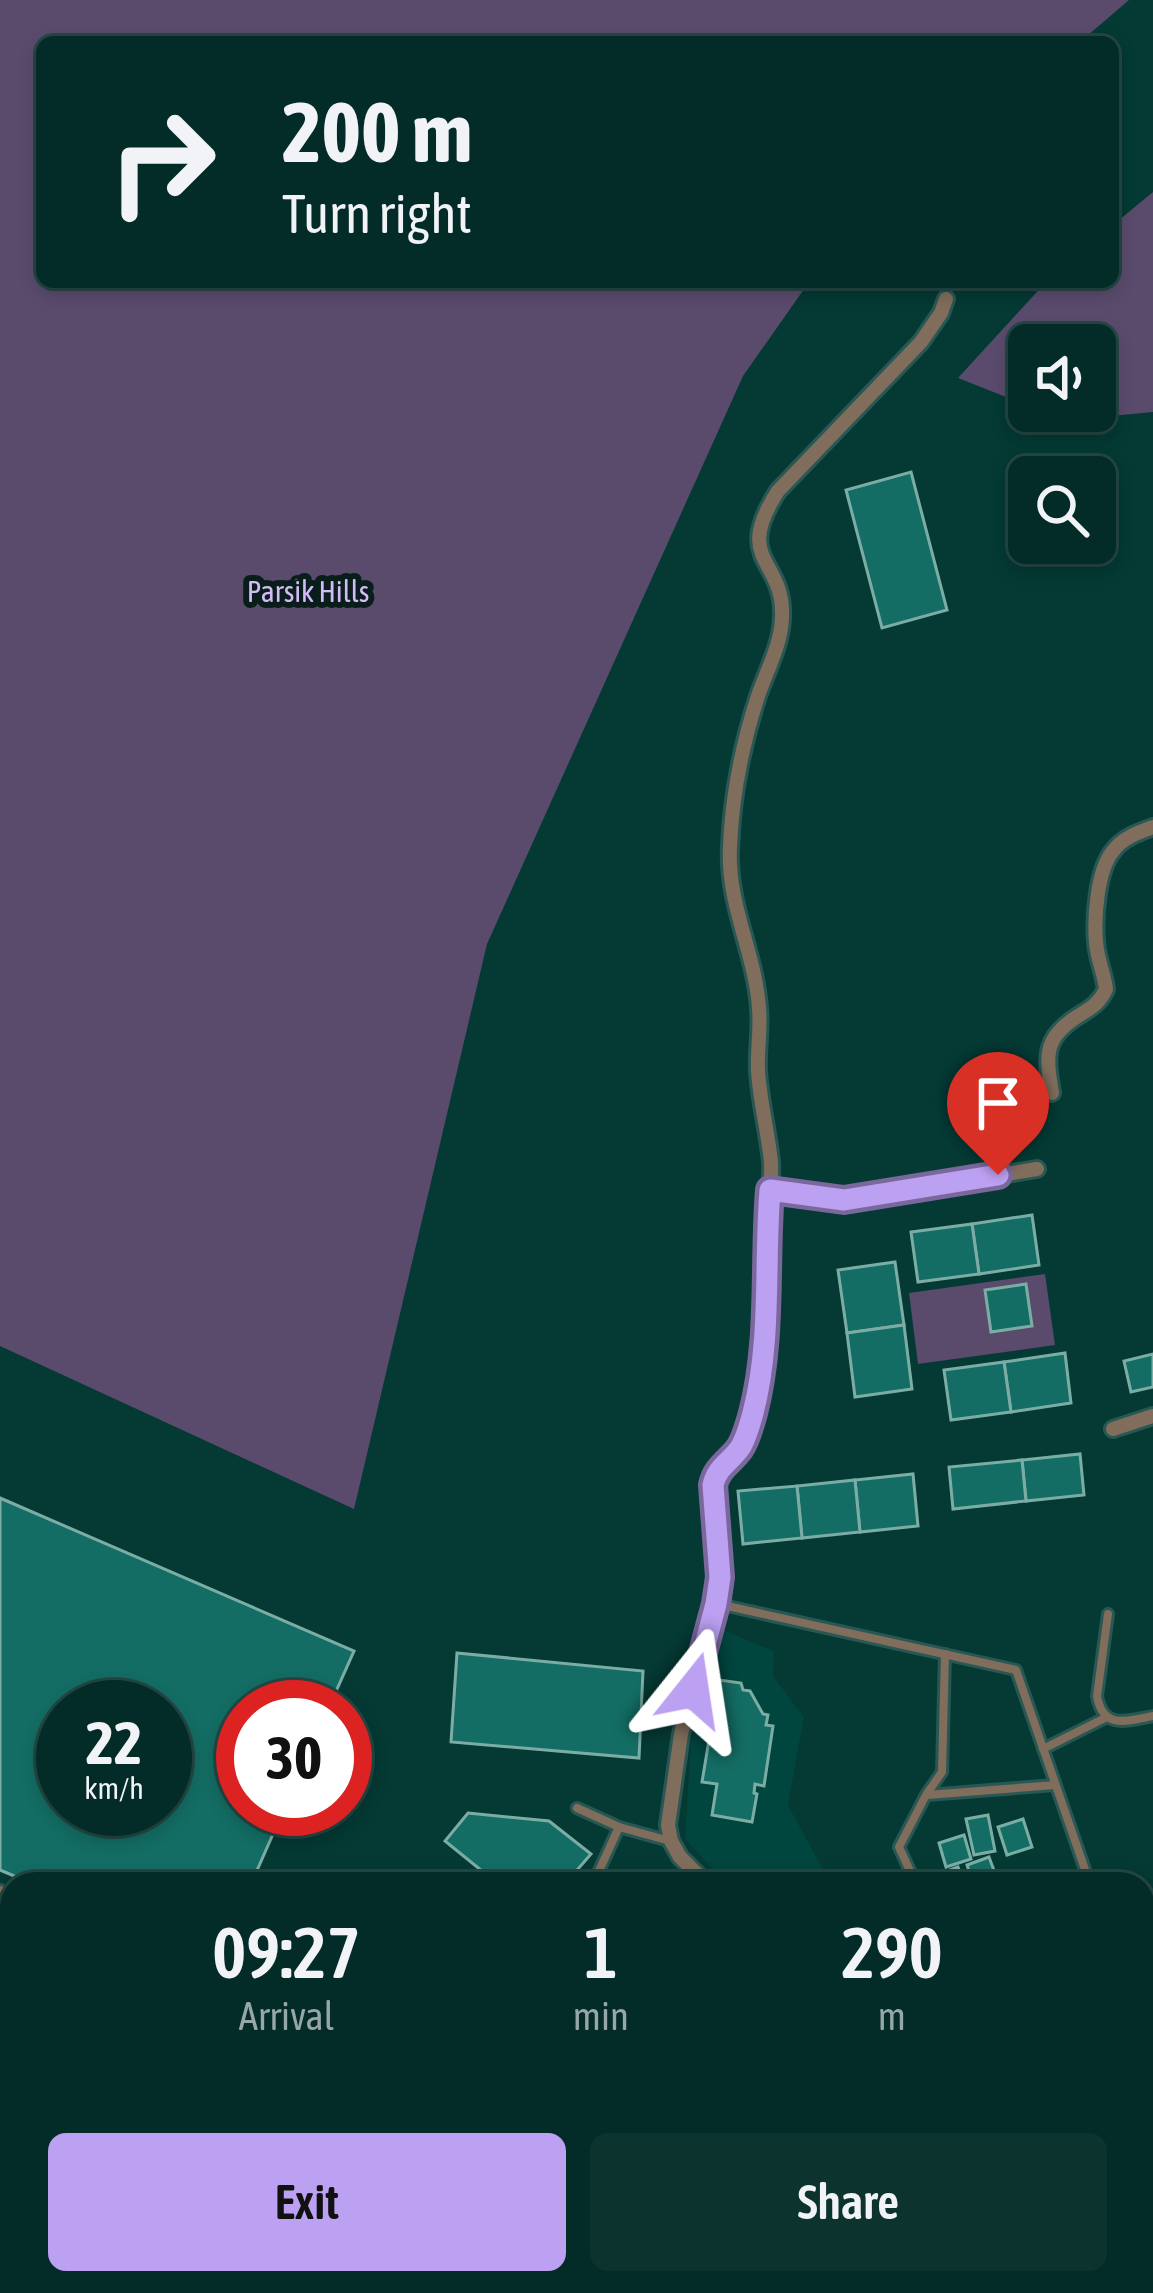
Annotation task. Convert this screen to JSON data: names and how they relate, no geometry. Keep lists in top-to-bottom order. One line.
{"parks":["Parsik Hills"],"page":{"turn":["200 m","Turn right"],"speed":"22 km/h","limit":"30","eta":["09:27","Arrival","1","min","290","m"],"buttons":["Exit","Share"]}}
